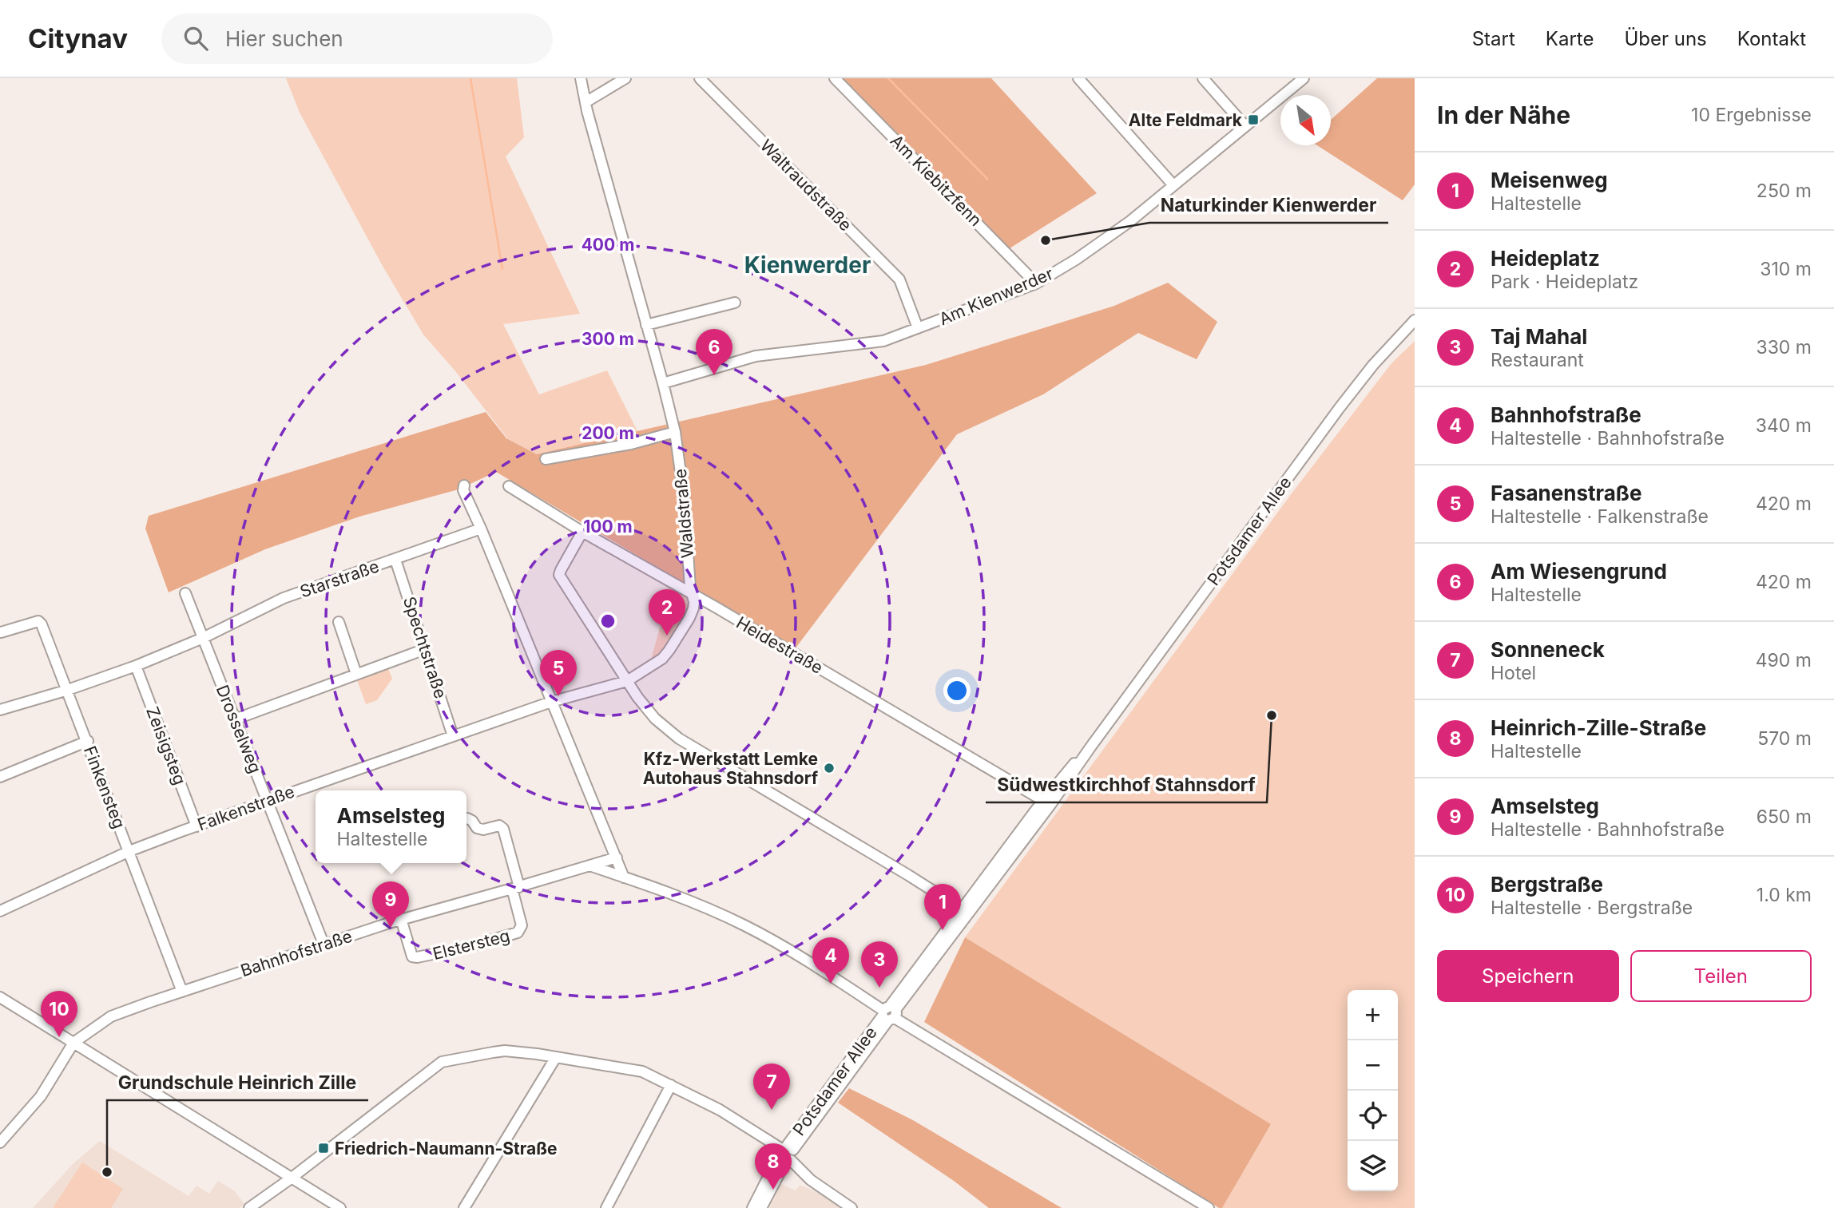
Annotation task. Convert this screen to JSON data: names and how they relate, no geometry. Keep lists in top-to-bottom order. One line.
{"streets":{"street":["Am Kiebitzfenn","Waltraudstraße","Am Kienwerder","Waldstraße","Potsdamer Allee","Starstraße","Heidestraße","Spechtstraße","Drosselweg","Zeisigsteg","Finkensteg","Falkenstraße","Elstersteg","Bahnhofstraße"]},"crossings":[["Am Kiebitzfenn","Am Kienwerder"],["Waltraudstraße","Am Kienwerder"],["Am Kienwerder","Waldstraße"],["Waldstraße","Heidestraße"],["Waldstraße","Falkenstraße"],["Potsdamer Allee","Heidestraße"],["Starstraße","Spechtstraße"],["Starstraße","Drosselweg"],["Starstraße","Zeisigsteg"],["Starstraße","Finkensteg"],["Spechtstraße","Falkenstraße"],["Drosselweg","Falkenstraße"],["Drosselweg","Bahnhofstraße"],["Zeisigsteg","Falkenstraße"],["Finkensteg","Falkenstraße"],["Finkensteg","Bahnhofstraße"],["Elstersteg","Bahnhofstraße"]],"districts":["Kienwerder"],"places":{"transit":["Alte Feldmark","Friedrich-Naumann-Straße"],"other":["Naturkinder Kienwerder","Südwestkirchhof Stahnsdorf","Kfz-Werkstatt Lemke Autohaus Stahnsdorf","Grundschule Heinrich Zille"]},"north":"bottom right","page":{"header":"Citynav","search":"Hier suchen","nav":["Start","Karte","Über uns","Kontakt"],"heading":["In der Nähe","10 Ergebnisse"],"list":[{"mark":"1","name":"Meisenweg","note":"Haltestelle","value":"250 m"},{"mark":"2","name":"Heideplatz","note":"Park · Heideplatz","value":"310 m"},{"mark":"3","name":"Taj Mahal","note":"Restaurant","value":"330 m"},{"mark":"4","name":"Bahnhofstraße","note":"Haltestelle · Bahnhofstraße","value":"340 m"},{"mark":"5","name":"Fasanenstraße","note":"Haltestelle · Falkenstraße","value":"420 m"},{"mark":"6","name":"Am Wiesengrund","note":"Haltestelle","value":"420 m"},{"mark":"7","name":"Sonneneck","note":"Hotel","value":"490 m"},{"mark":"8","name":"Heinrich-Zille-Straße","note":"Haltestelle","value":"570 m"},{"mark":"9","name":"Amselsteg","note":"Haltestelle · Bahnhofstraße","value":"650 m"},{"mark":"10","name":"Bergstraße","note":"Haltestelle · Bergstraße","value":"1.0 km"}],"pins":["6","2","5","9","1","4","3","10","7","8"],"popup":["Amselsteg","Haltestelle"],"buttons":["Speichern","Teilen"],"map_buttons":["+","−"]},"rings":["400 m","300 m","200 m","100 m"]}
